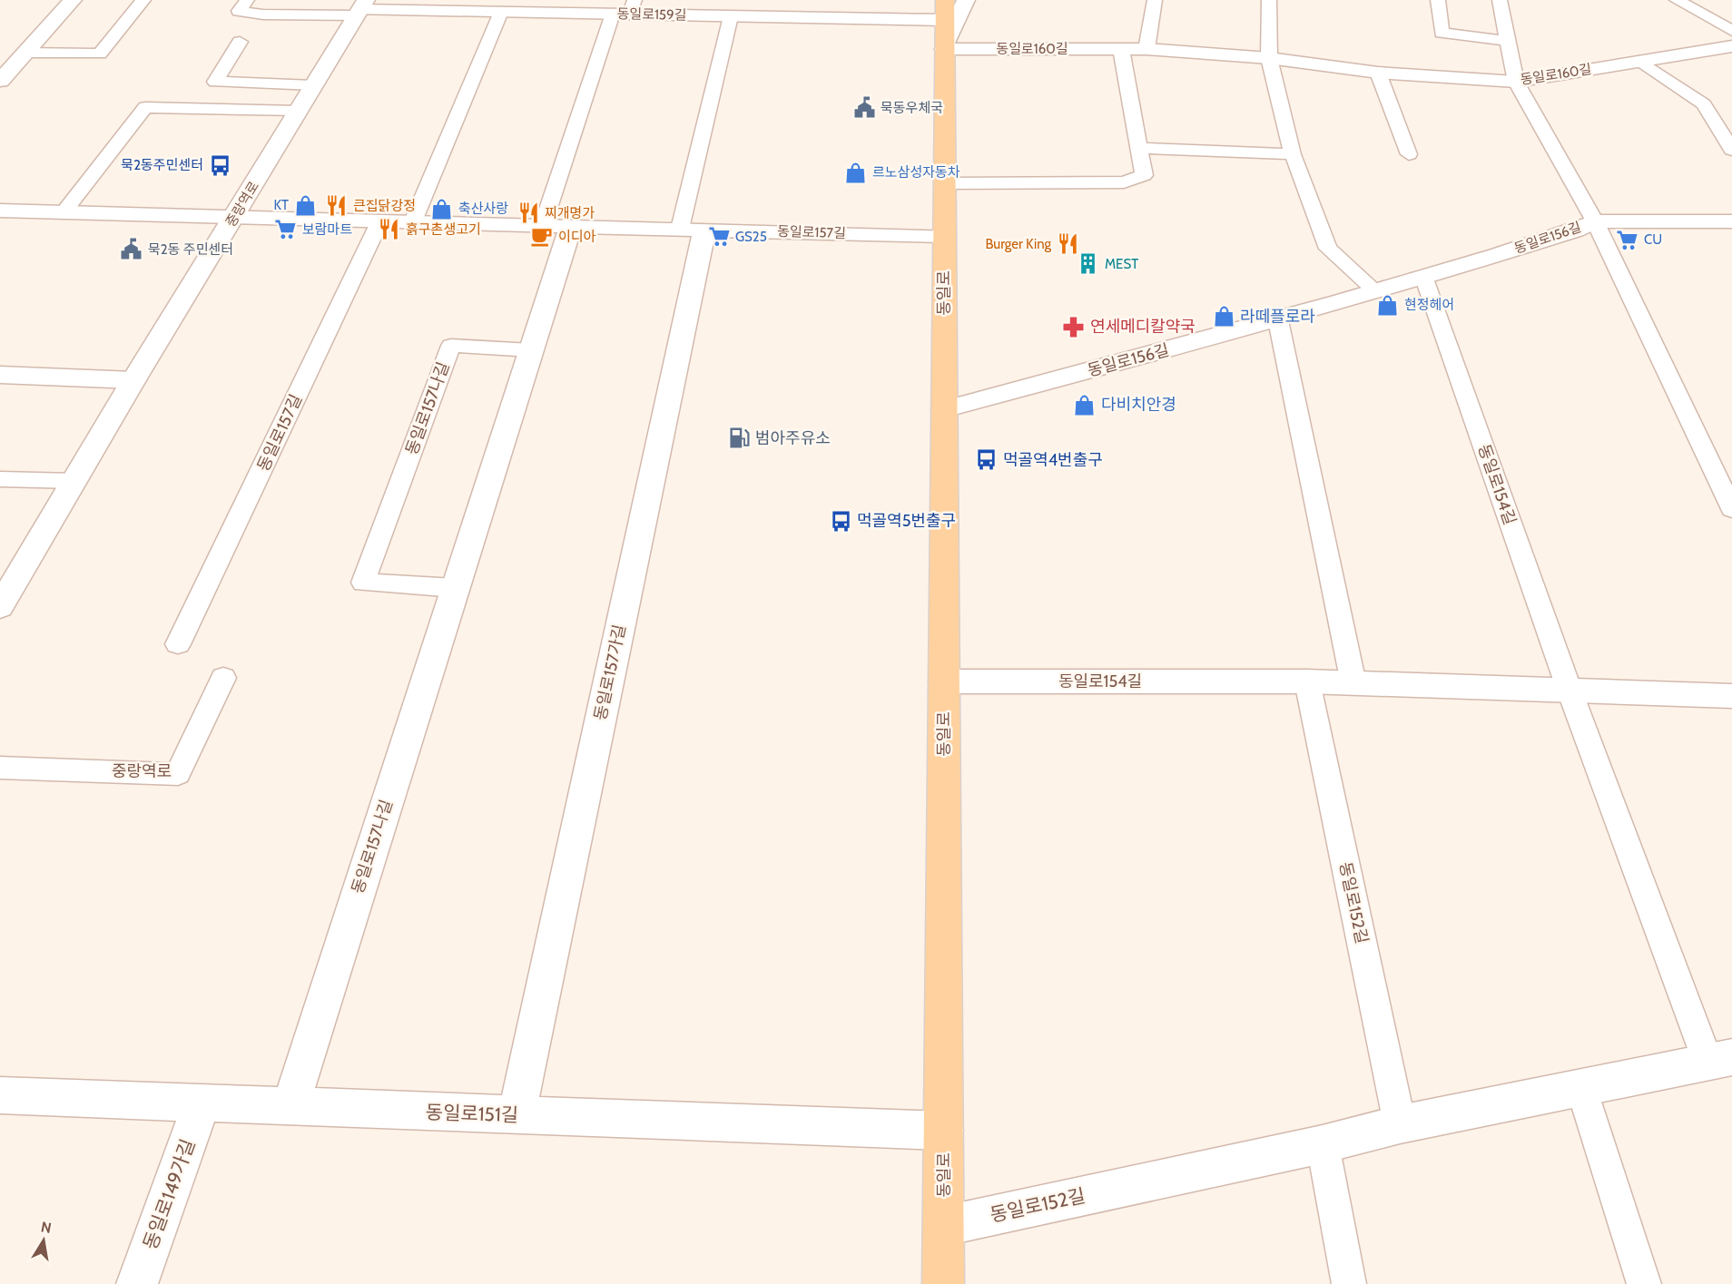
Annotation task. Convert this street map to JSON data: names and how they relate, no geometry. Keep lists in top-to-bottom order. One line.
{"streets":{"main road":["동일로"],"street":["동일로159길","동일로160길","중랑역로","동일로157길","동일로156길","동일로157나길","동일로154길","동일로157가길","동일로152길","동일로151길","동일로149가길"]},"crossings":[["동일로159길","중랑역로"],["동일로159길","동일로"],["동일로160길","동일로156길"],["동일로160길","동일로"],["중랑역로","동일로157길"],["동일로157길","동일로"],["동일로157길","동일로157나길"],["동일로157길","동일로157가길"],["동일로156길","동일로"],["동일로156길","동일로154길"],["동일로","동일로154길"],["동일로","동일로152길"],["동일로","동일로151길"],["동일로157나길","동일로151길"],["동일로154길","동일로152길"],["동일로157가길","동일로151길"],["동일로151길","동일로149가길"]],"places":{"public building":["묵동우체국","묵2동 주민센터"],"bus stop":["묵2동주민센터","먹골역4번출구","먹골역5번출구"],"shop":["르노삼성자동차","KT","축산사랑","현정헤어","라떼플로라","다비치안경"],"restaurant":["큰집닭강정","찌개명가","흙구촌생고기","Burger King"],"supermarket":["보람마트","GS25","CU"],"cafe":["이디아"],"building":["MEST"],"pharmacy":["연세메디칼약국"],"fuel station":["범아주유소"]},"north":"top"}
